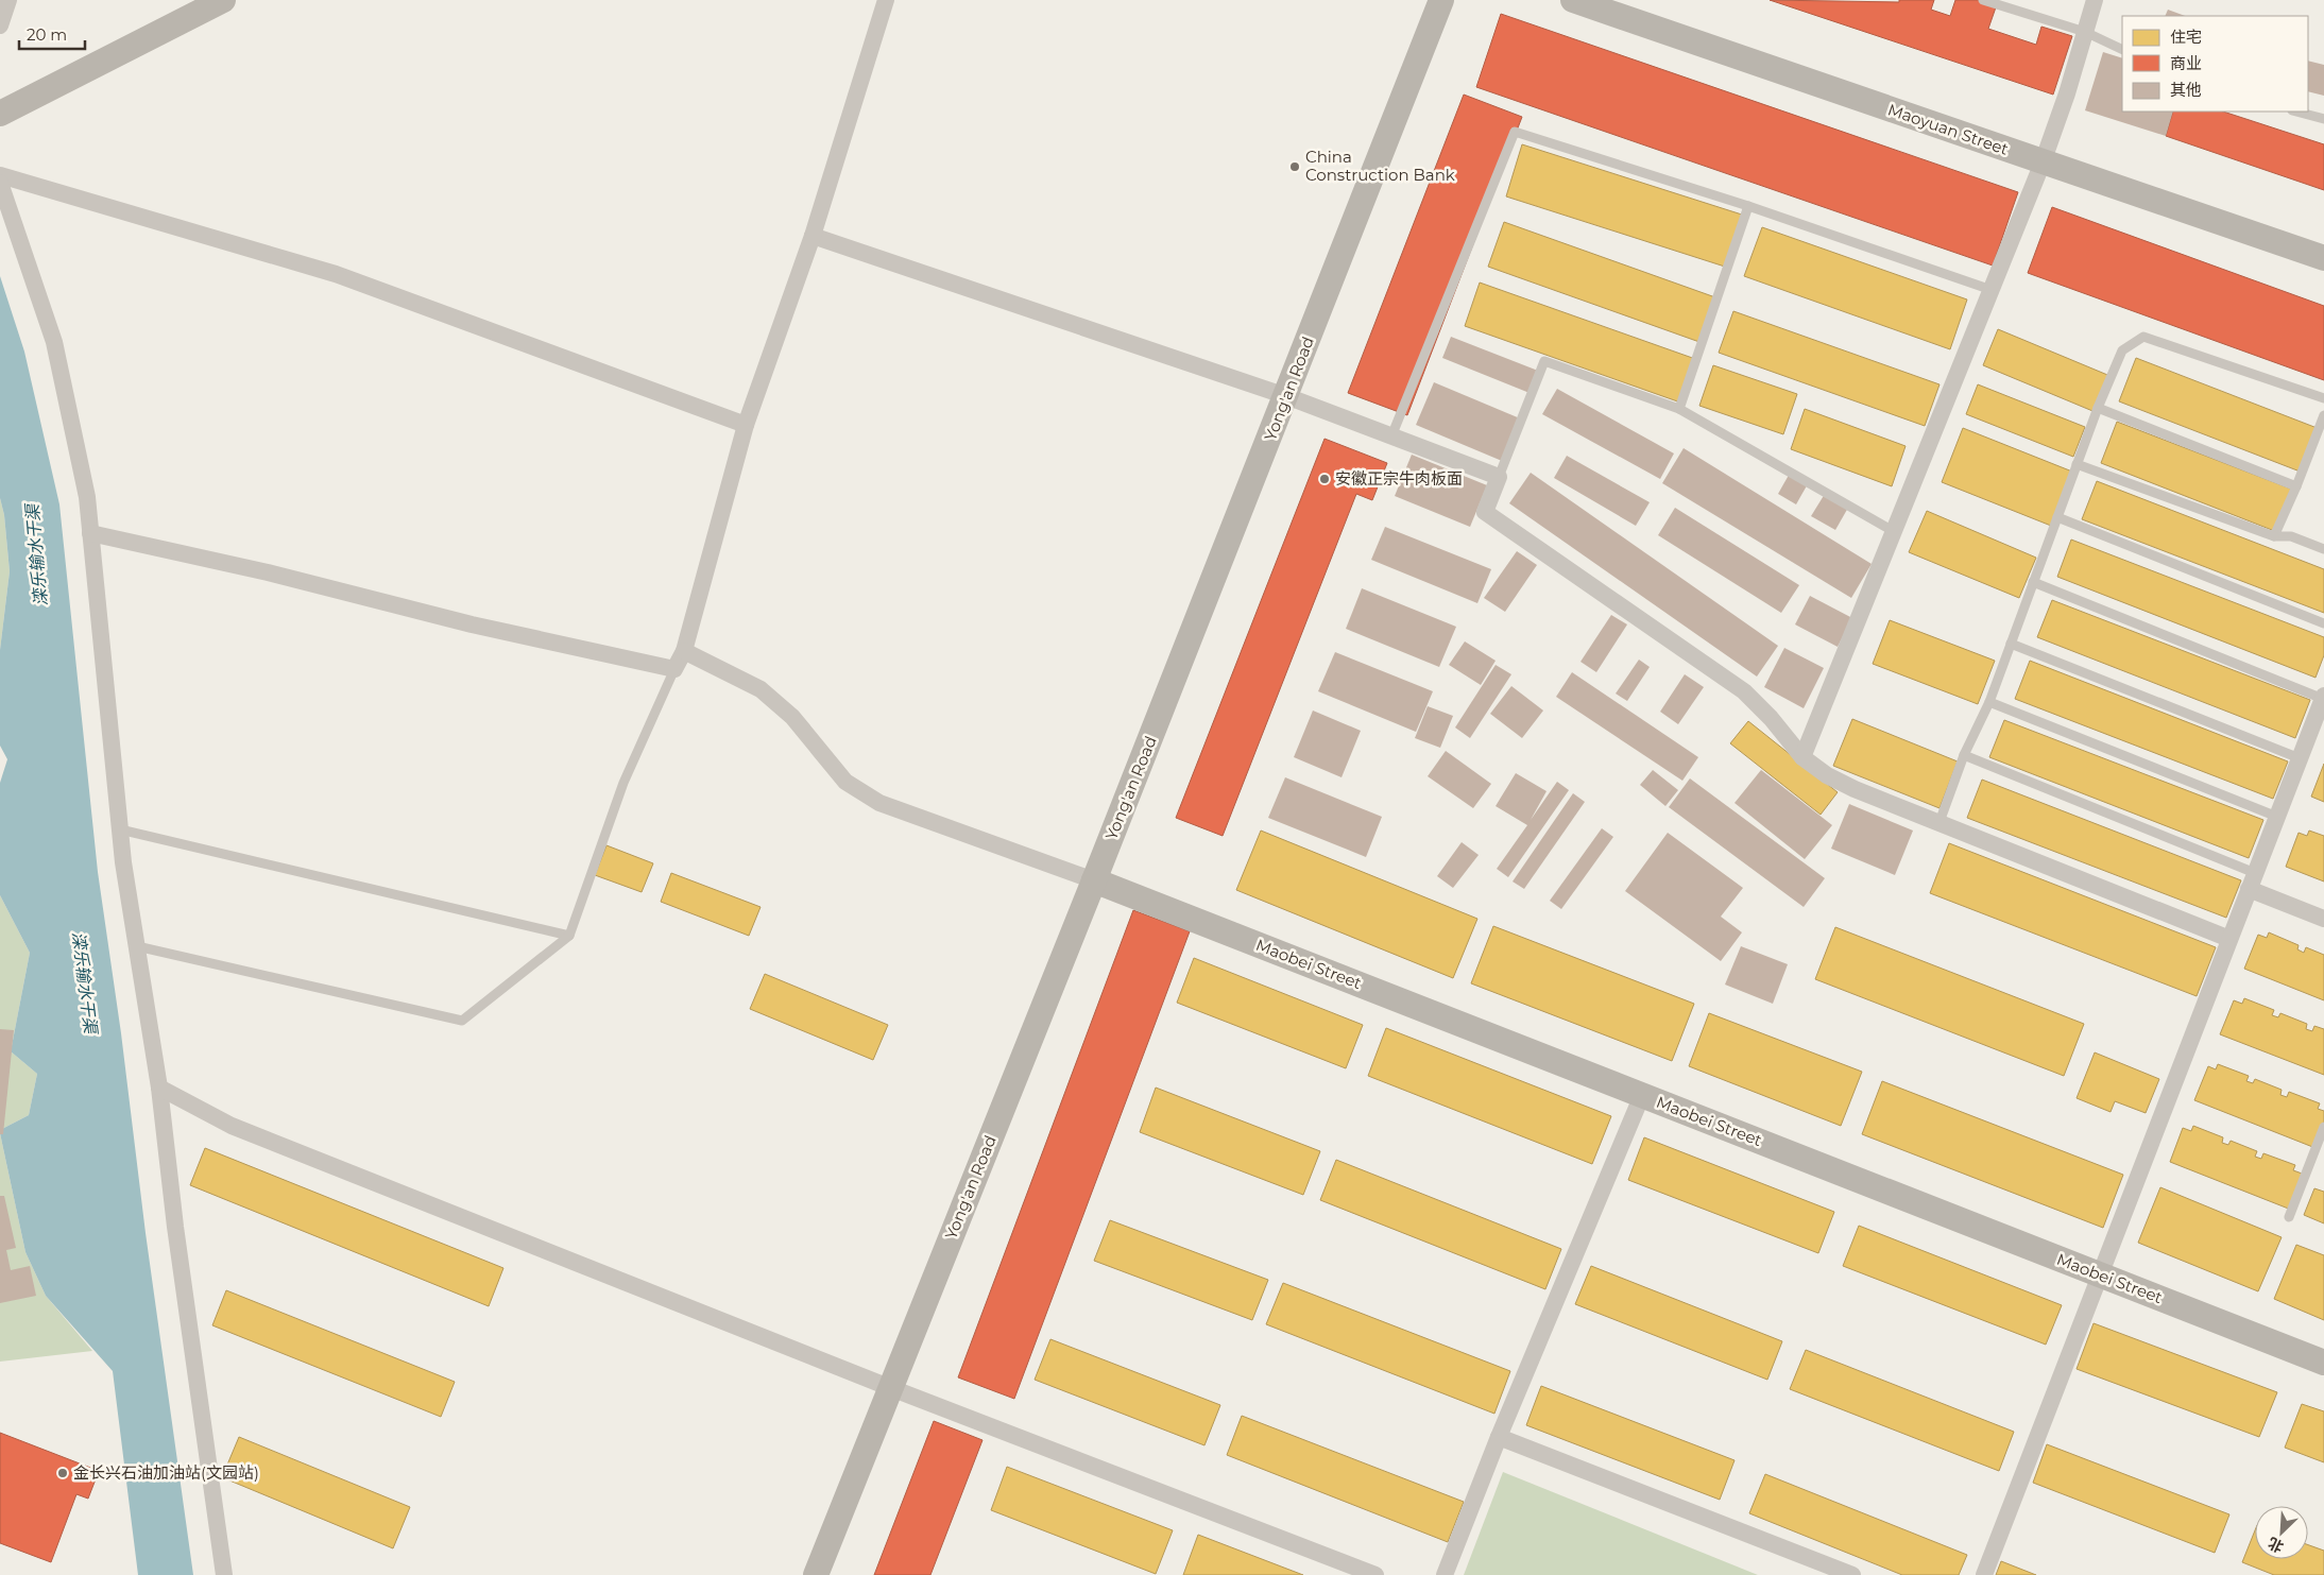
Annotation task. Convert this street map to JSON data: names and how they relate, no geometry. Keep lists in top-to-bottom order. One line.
{"streets":{"street":["Maoyuan Street","Yong'an Road","Maobei Street"]},"crossings":[["Yong'an Road","Maobei Street"]],"water":["滦乐输水干渠"],"places":["China Construction Bank","安徽正宗牛肉板面","金长兴石油加油站(文园站)"],"legend":["住宅","商业","其他"],"scale_bar":"20 m","north":"bottom left"}
